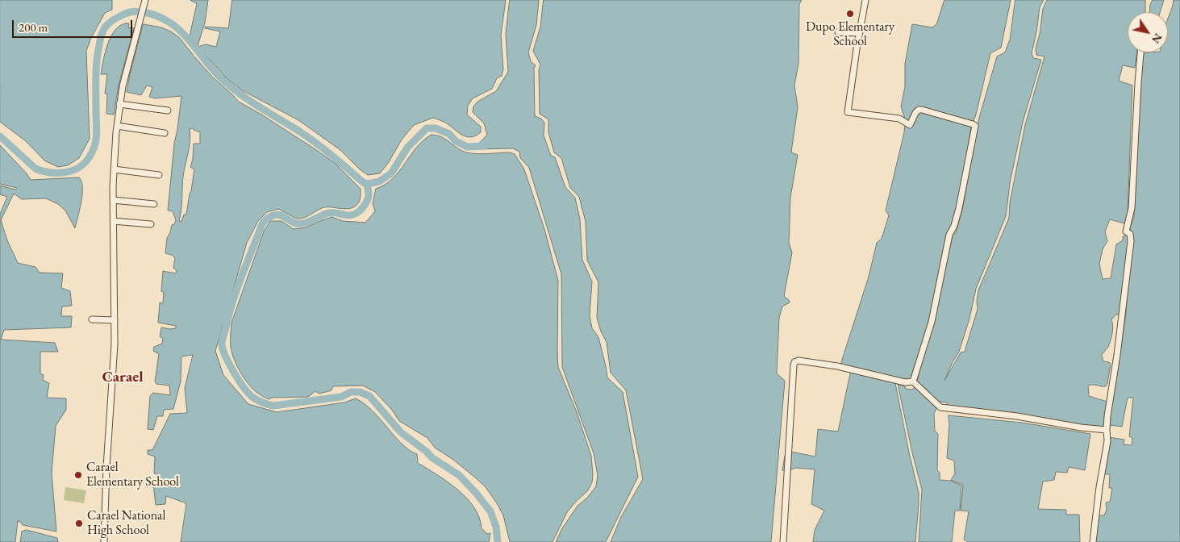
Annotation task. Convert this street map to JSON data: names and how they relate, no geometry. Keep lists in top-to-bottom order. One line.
{"districts":["Carael"],"places":["Dupo Elementary School","Carael Elementary School","Carael National High School"],"scale_bar":"200 m","north":"bottom right"}
